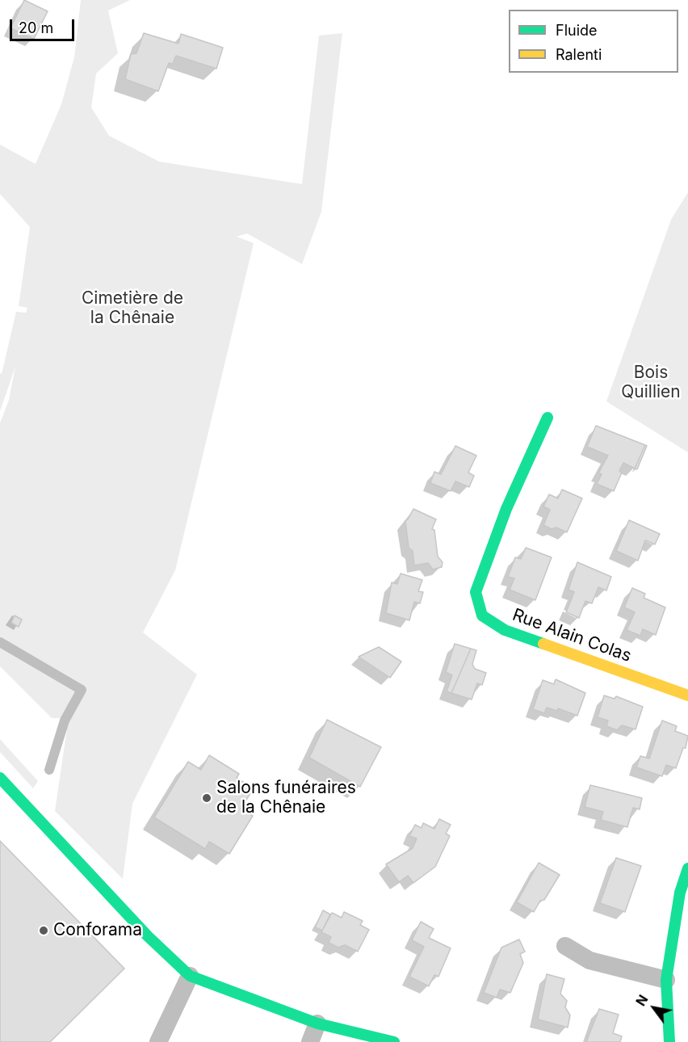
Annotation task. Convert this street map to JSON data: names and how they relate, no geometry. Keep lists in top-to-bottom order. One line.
{"streets":{"street":["Rue Alain Colas"]},"parks":["Cimetière de la Chênaie","Bois Quillien"],"places":["Salons funéraires de la Chênaie","Conforama"],"legend":["Fluide","Ralenti"],"scale_bar":"20 m","north":"top left"}
